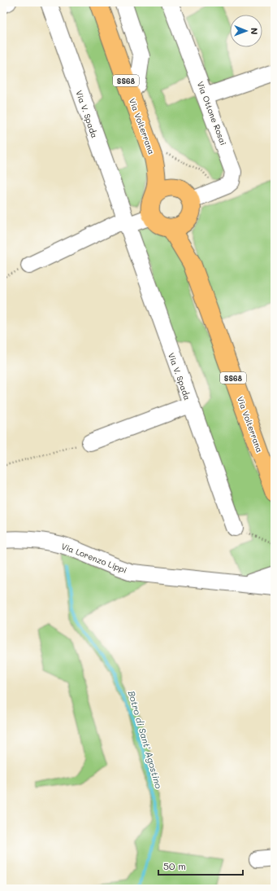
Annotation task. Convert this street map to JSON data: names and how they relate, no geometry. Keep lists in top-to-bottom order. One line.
{"streets":{"main road":["SS68","Via Volterrana"],"street":["Via Ottone Rosai","Via V. Spada","Via Lorenzo Lippi"]},"crossings":[["Via Ottone Rosai","Via Volterrana"]],"water":["Botro di Sant' Agostino"],"scale_bar":"50 m","north":"right"}
